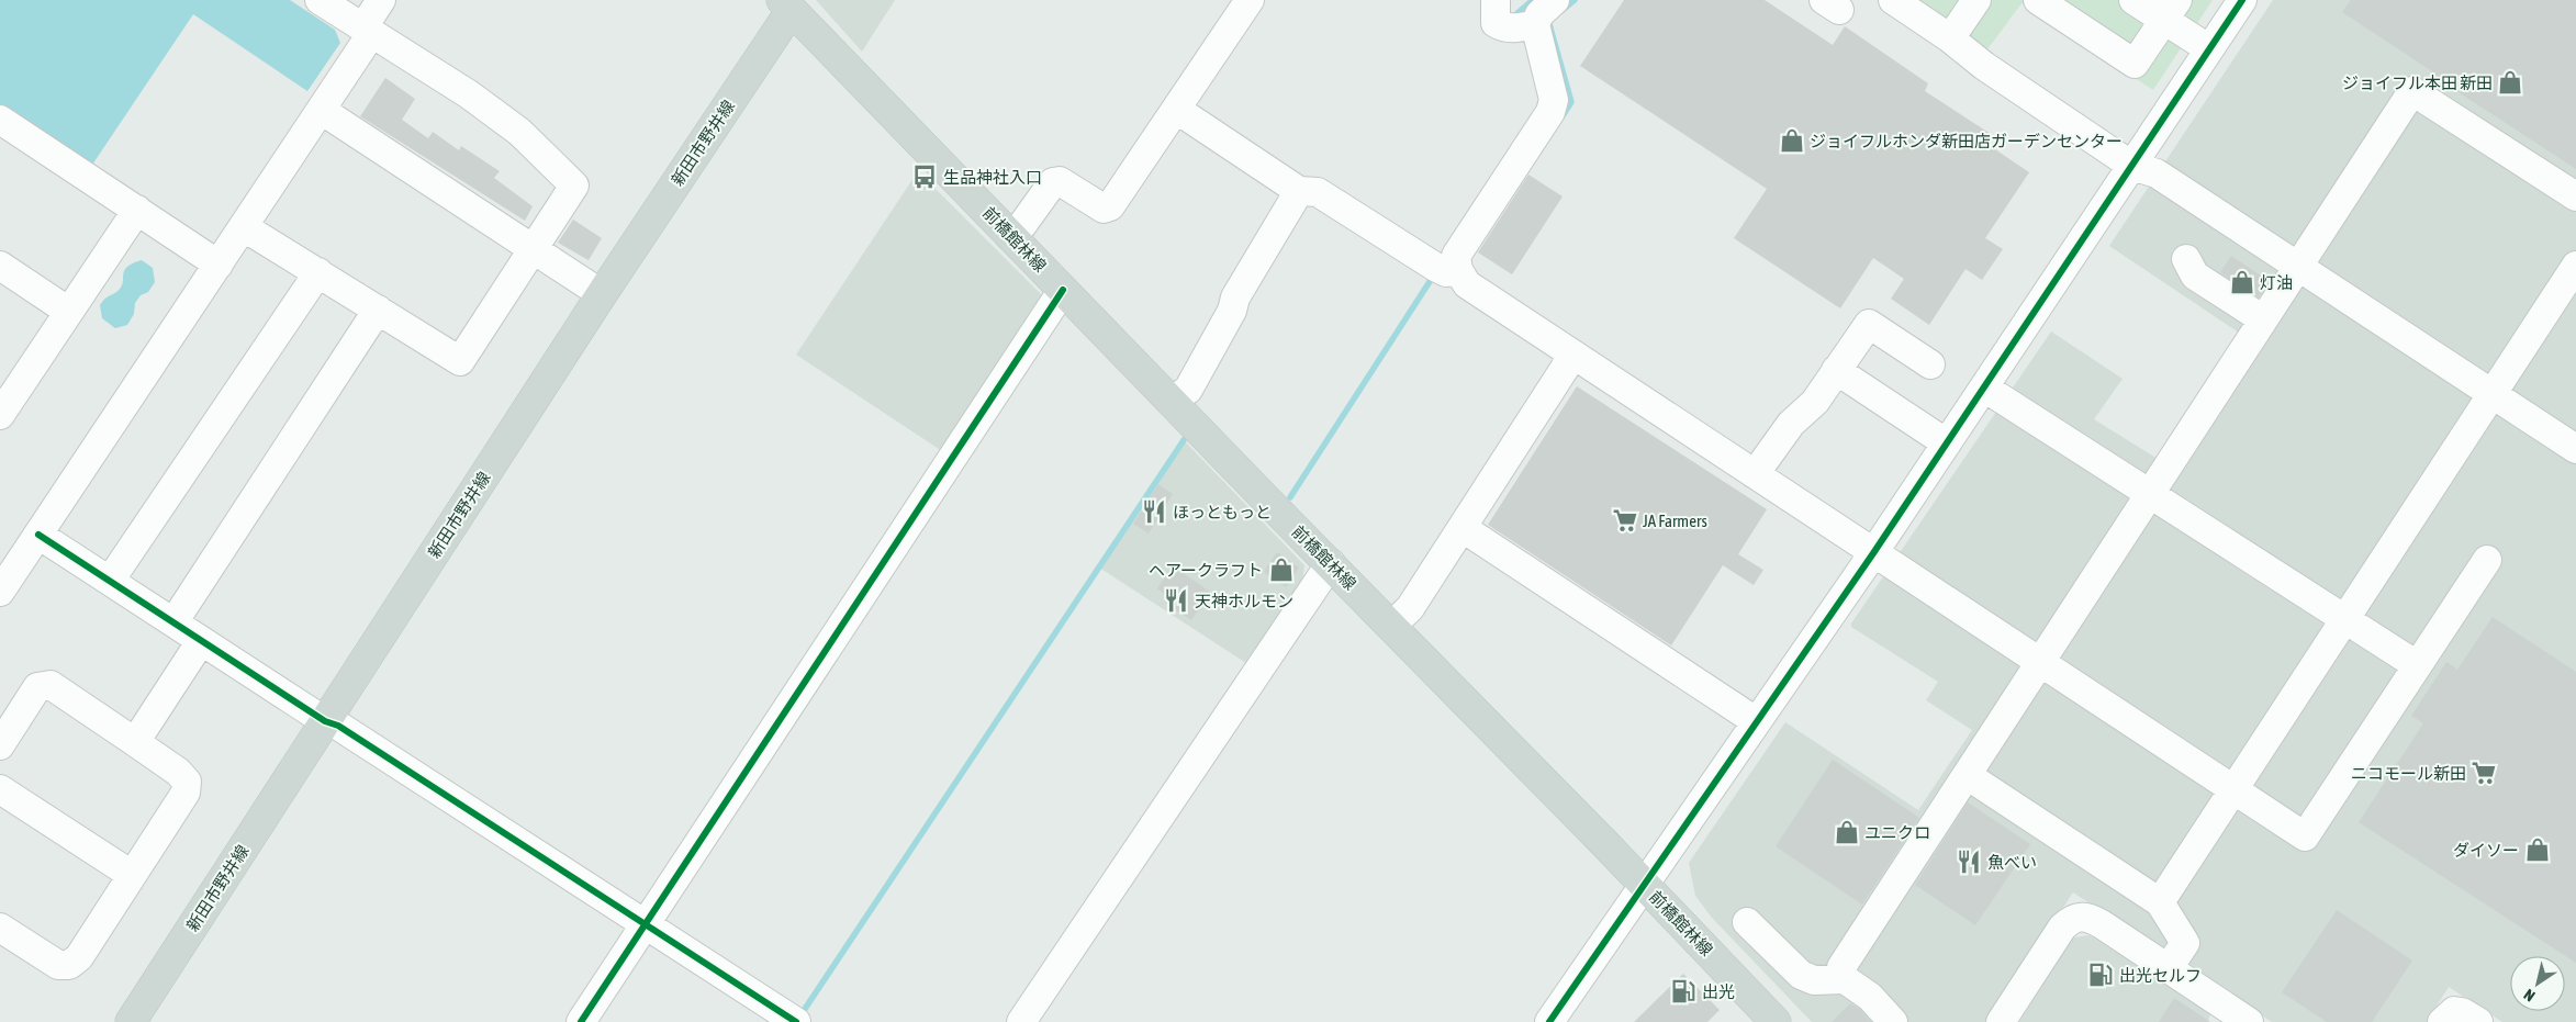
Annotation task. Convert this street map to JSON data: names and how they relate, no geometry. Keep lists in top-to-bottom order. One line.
{"streets":{"main road":["新田市野井線","前橋館林線"]},"crossings":[["新田市野井線","前橋館林線"]],"places":{"shop":["ジョイフル本田 新田","ジョイフルホンダ新田店ガーデンセンター","灯油","ヘアークラフト","ユニクロ","ダイソー"],"bus stop":["生品神社入口"],"restaurant":["ほっともっと","天神ホルモン","魚べい"],"supermarket":["JA Farmers","ニコモール新田"],"fuel station":["出光セルフ","出光"]},"north":"bottom left"}
